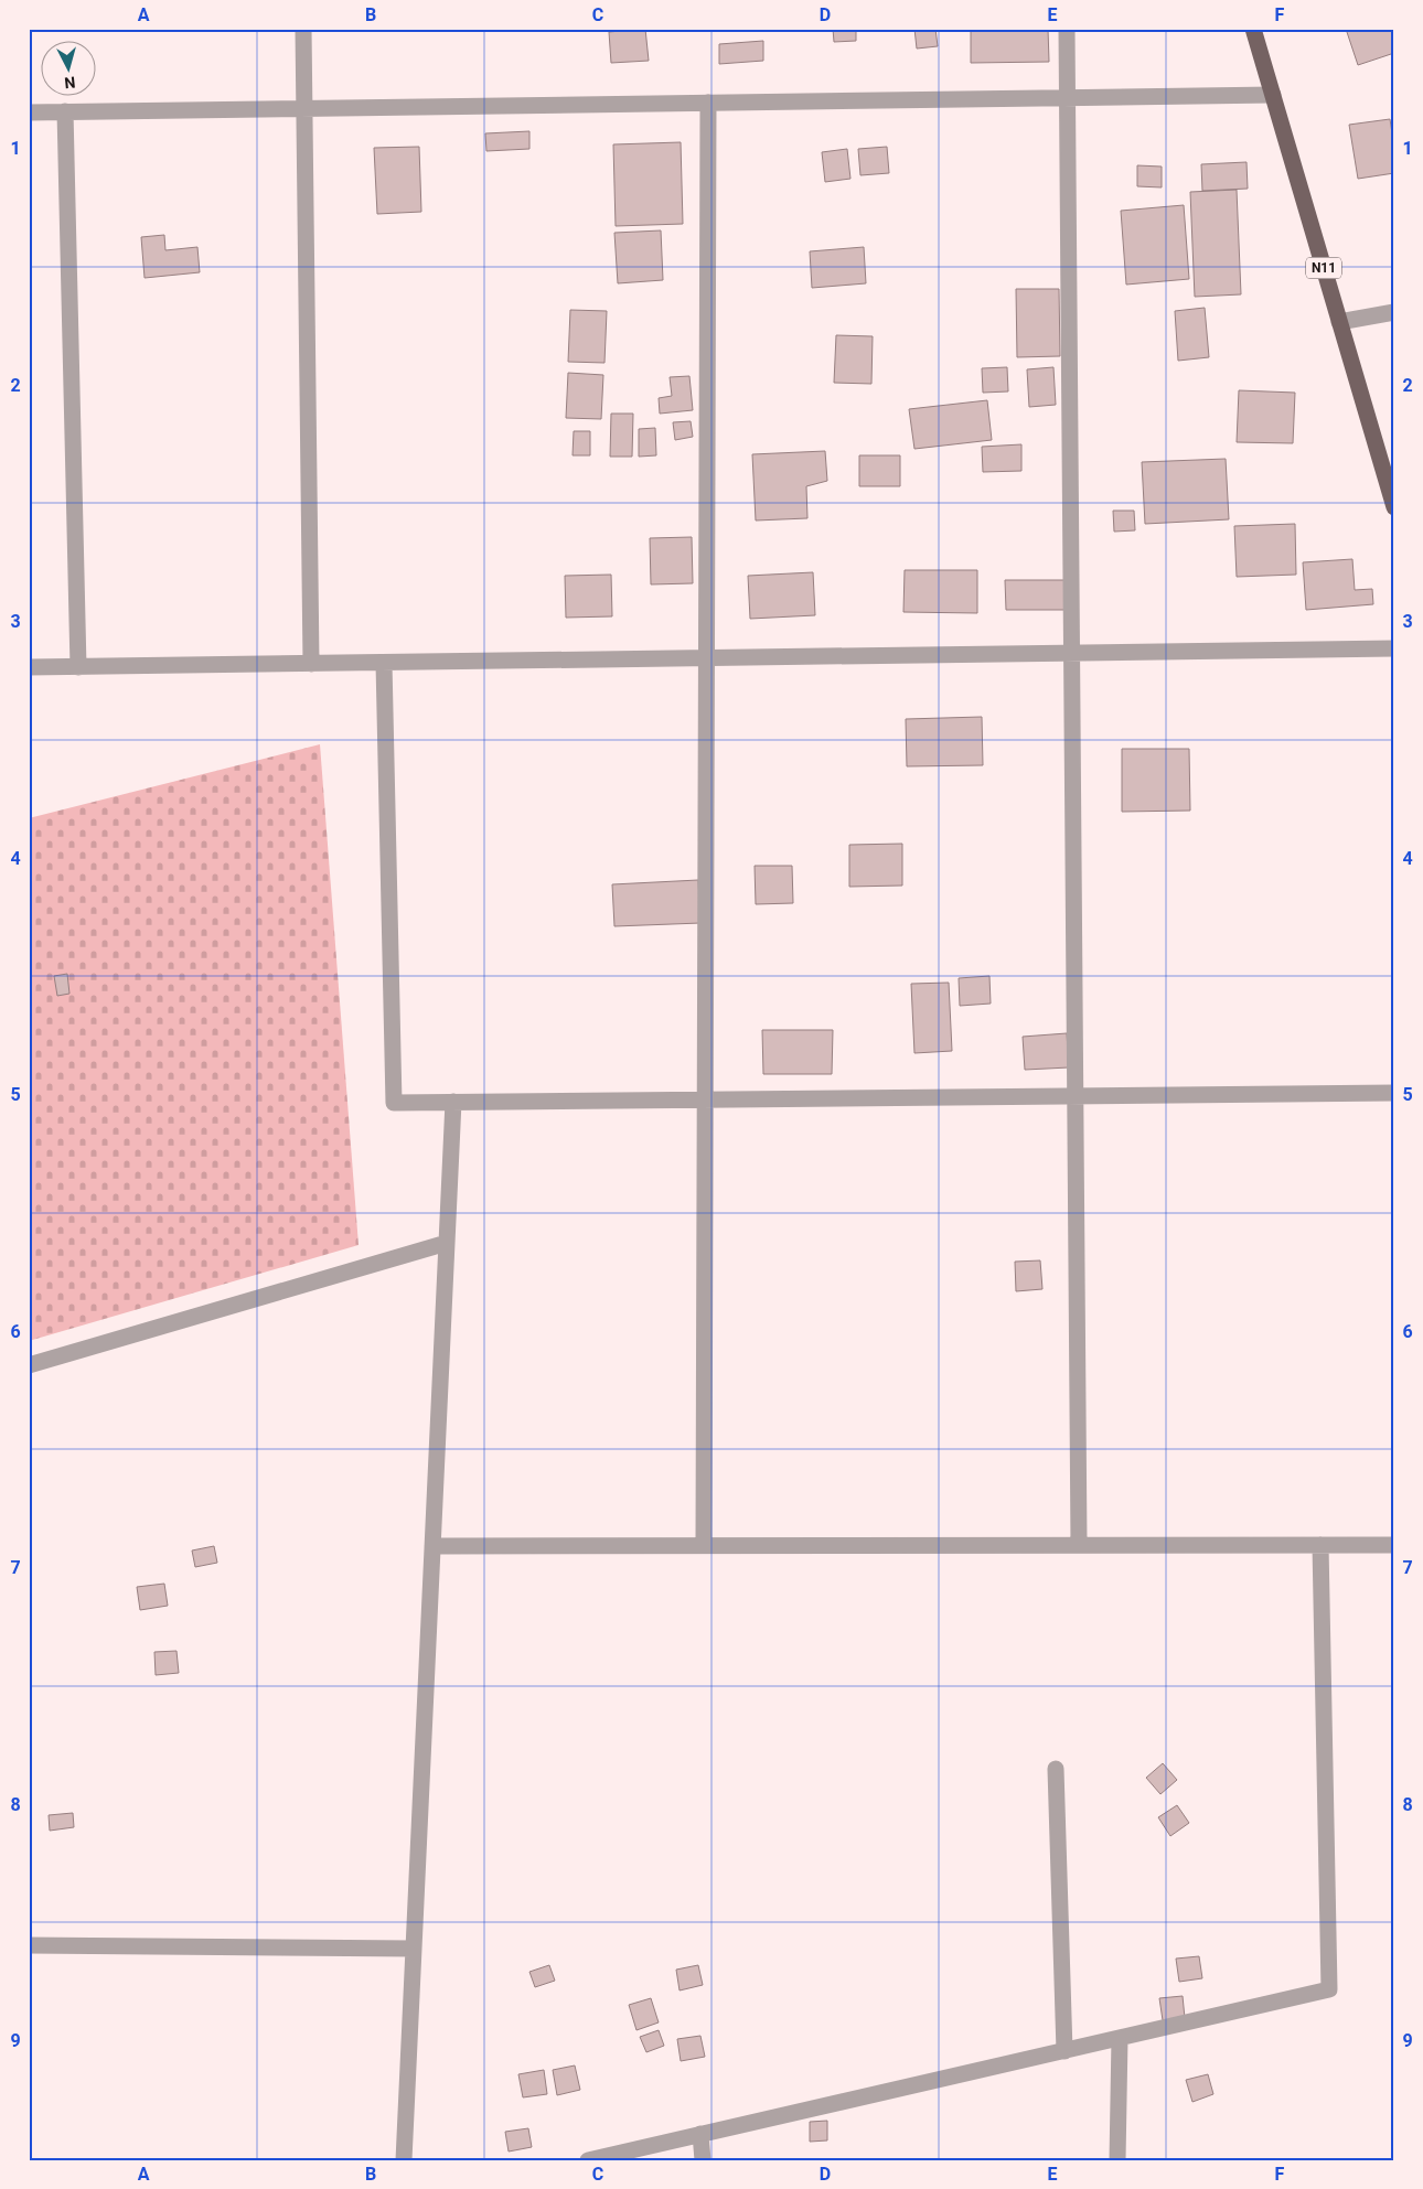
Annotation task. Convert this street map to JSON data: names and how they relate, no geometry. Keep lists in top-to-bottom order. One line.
{"streets":{"main road":["N11"]},"north":"bottom","grid":{"columns":["A","B","C","D","E","F"],"rows":["1","2","3","4","5","6","7","8","9"]}}
